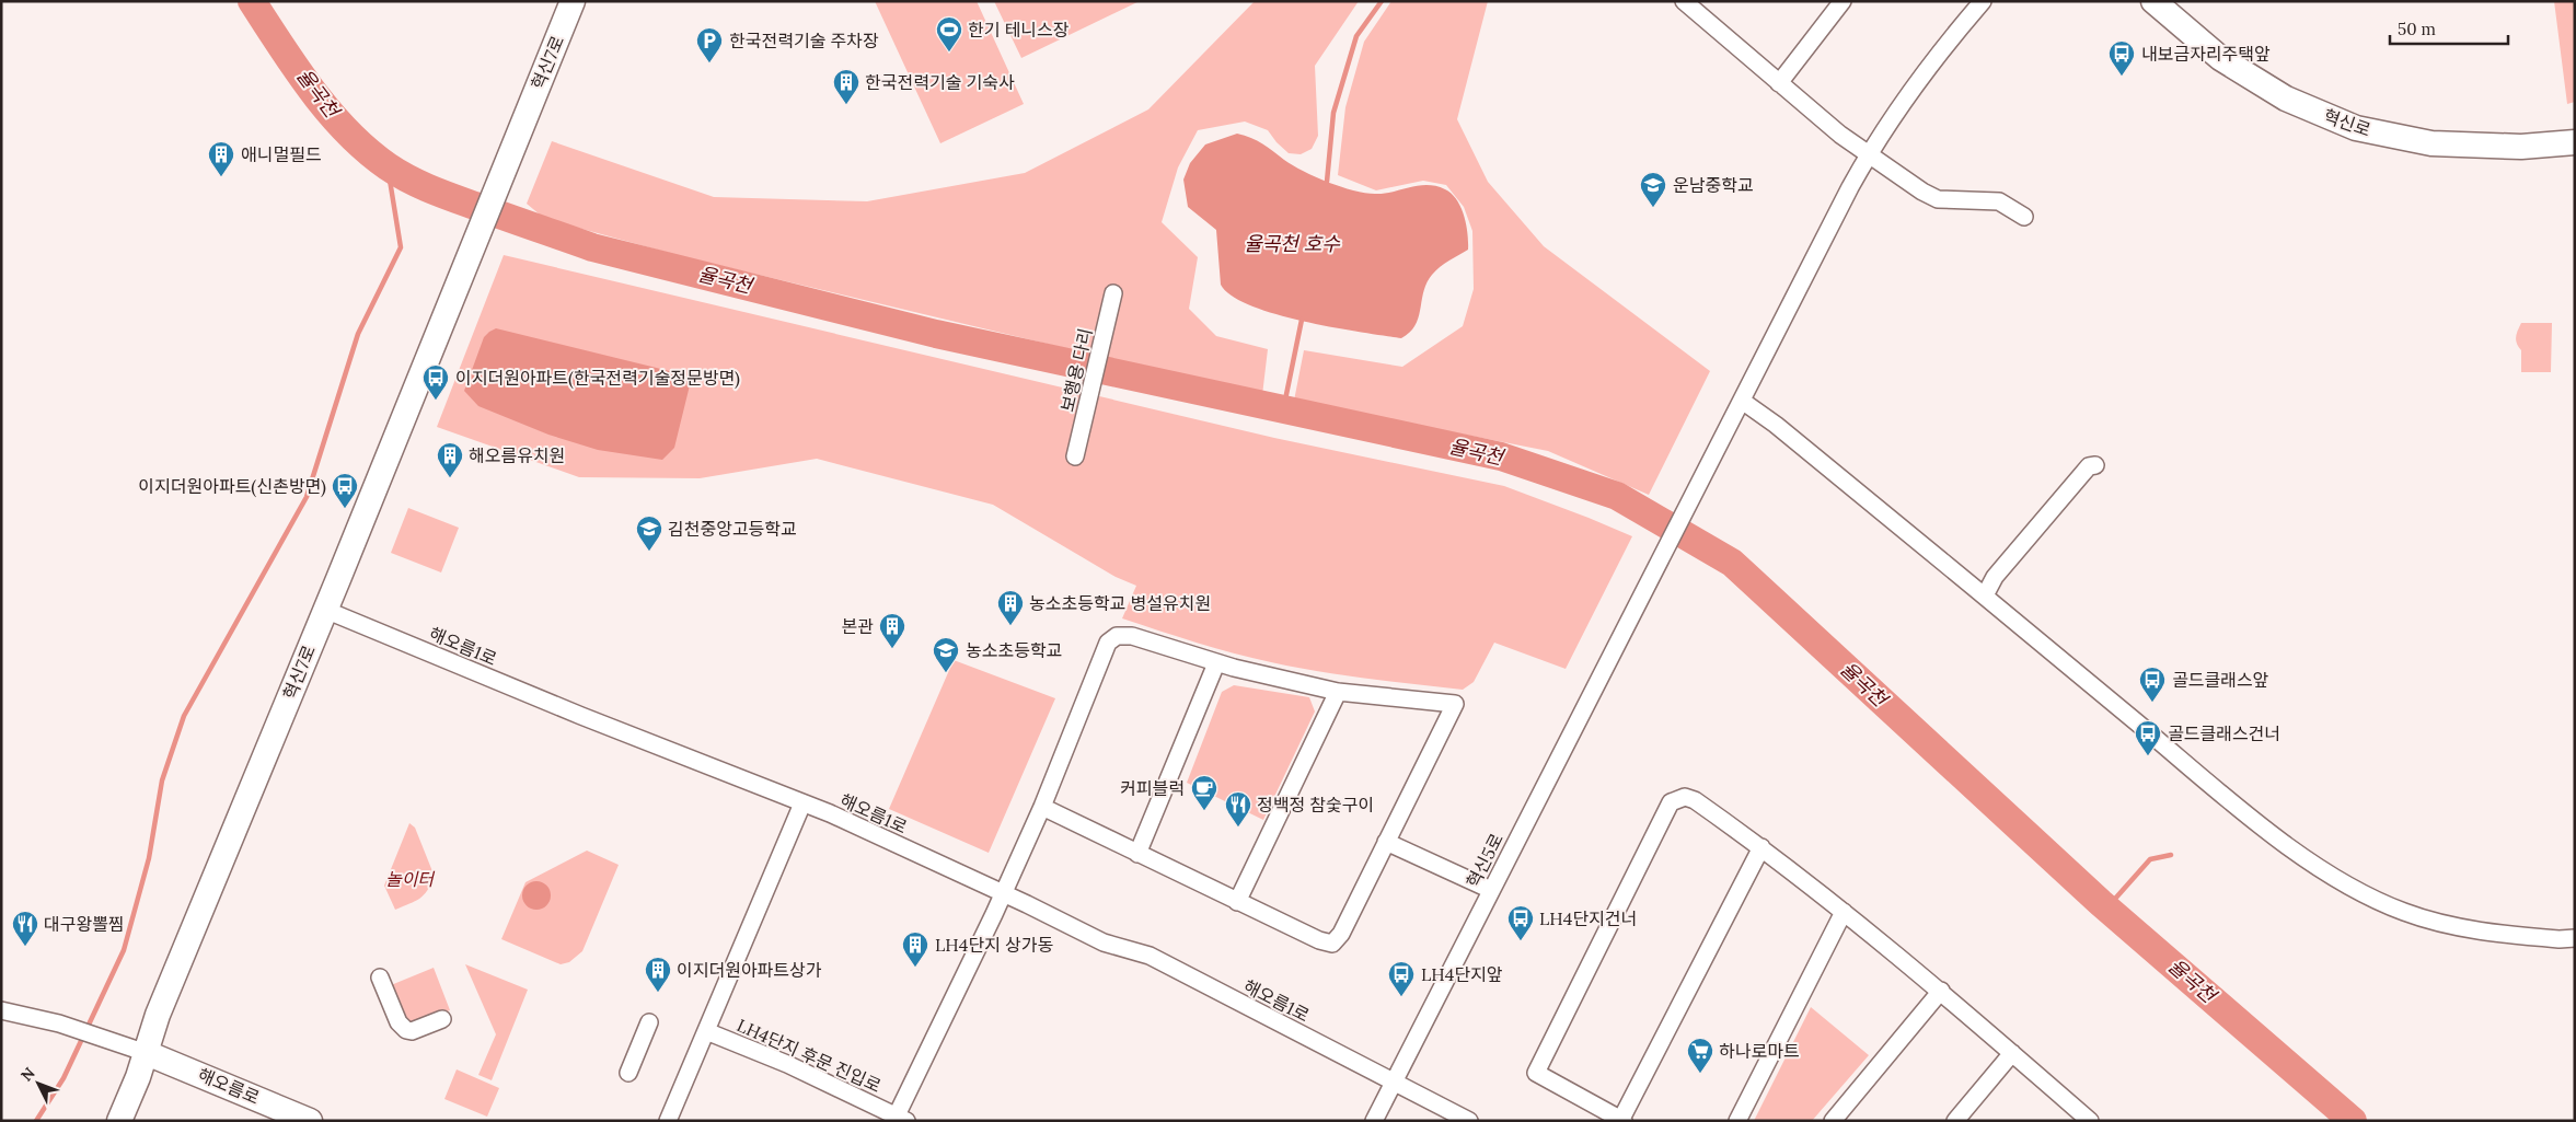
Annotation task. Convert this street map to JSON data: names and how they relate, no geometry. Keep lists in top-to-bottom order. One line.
{"streets":{"street":["혁신7로","혁신로","보행용 다리","해오름1로","혁신5로","LH4단지 후문 진입로","해오름로"]},"crossings":[["혁신7로","해오름1로"],["혁신7로","해오름로"],["해오름1로","혁신5로"]],"water":["율곡천","율곡천 호수"],"parks":["놀이터"],"places":{"sports":["한기 테니스장"],"parking":["한국전력기술 주차장"],"bus stop":["내보금자리주택앞","이지더원아파트(한국전력기술정문방면)","이지더원아파트(신촌방면)","골드클래스앞","골드클래스건너","LH4단지건너","LH4단지앞"],"building":["한국전력기술 기숙사","애니멀필드","해오름유치원","농소초등학교 병설유치원","본관","LH4단지 상가동","이지더원아파트상가"],"school or university":["운남중학교","김천중앙고등학교","농소초등학교"],"cafe":["커피블럭"],"restaurant":["정백정 참숯구이","대구왕뽈찜"],"supermarket":["하나로마트"]},"scale_bar":"50 m","north":"top left"}
